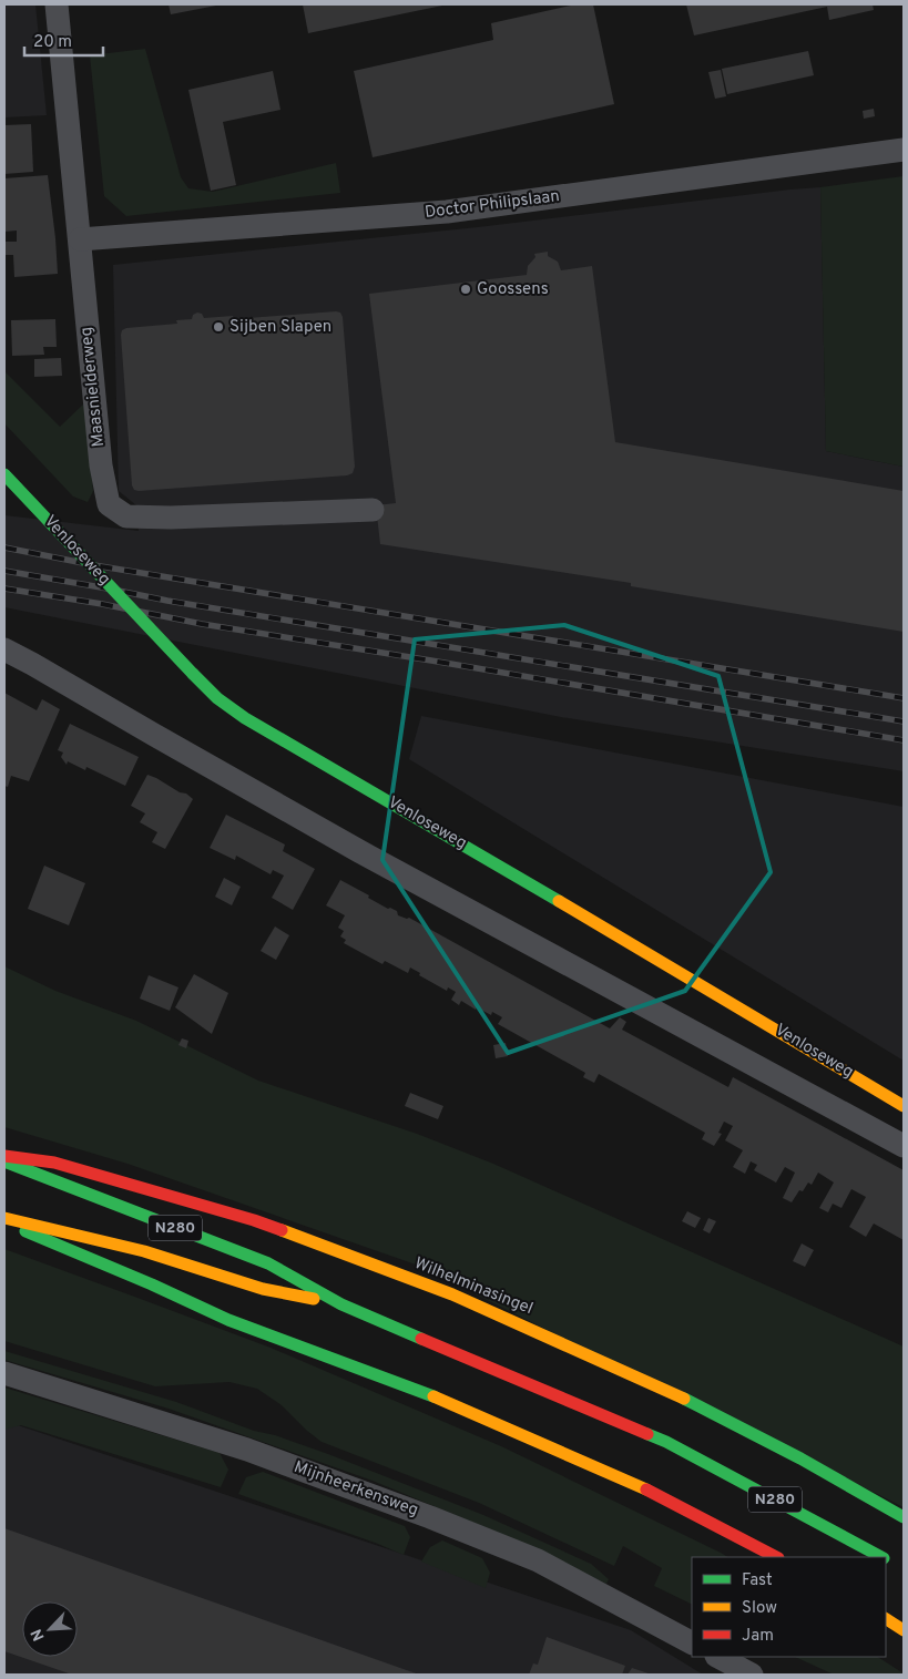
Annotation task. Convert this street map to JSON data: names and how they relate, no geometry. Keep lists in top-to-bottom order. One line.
{"streets":{"main road":["Venloseweg","N280","Wilhelminasingel"],"street":["Doctor Philipslaan","Maasnielderweg","Mijnheerkensweg"]},"crossings":[["Doctor Philipslaan","Maasnielderweg"]],"places":["Goossens","Sijben Slapen"],"legend":["Fast","Slow","Jam"],"scale_bar":"20 m","north":"bottom left"}
